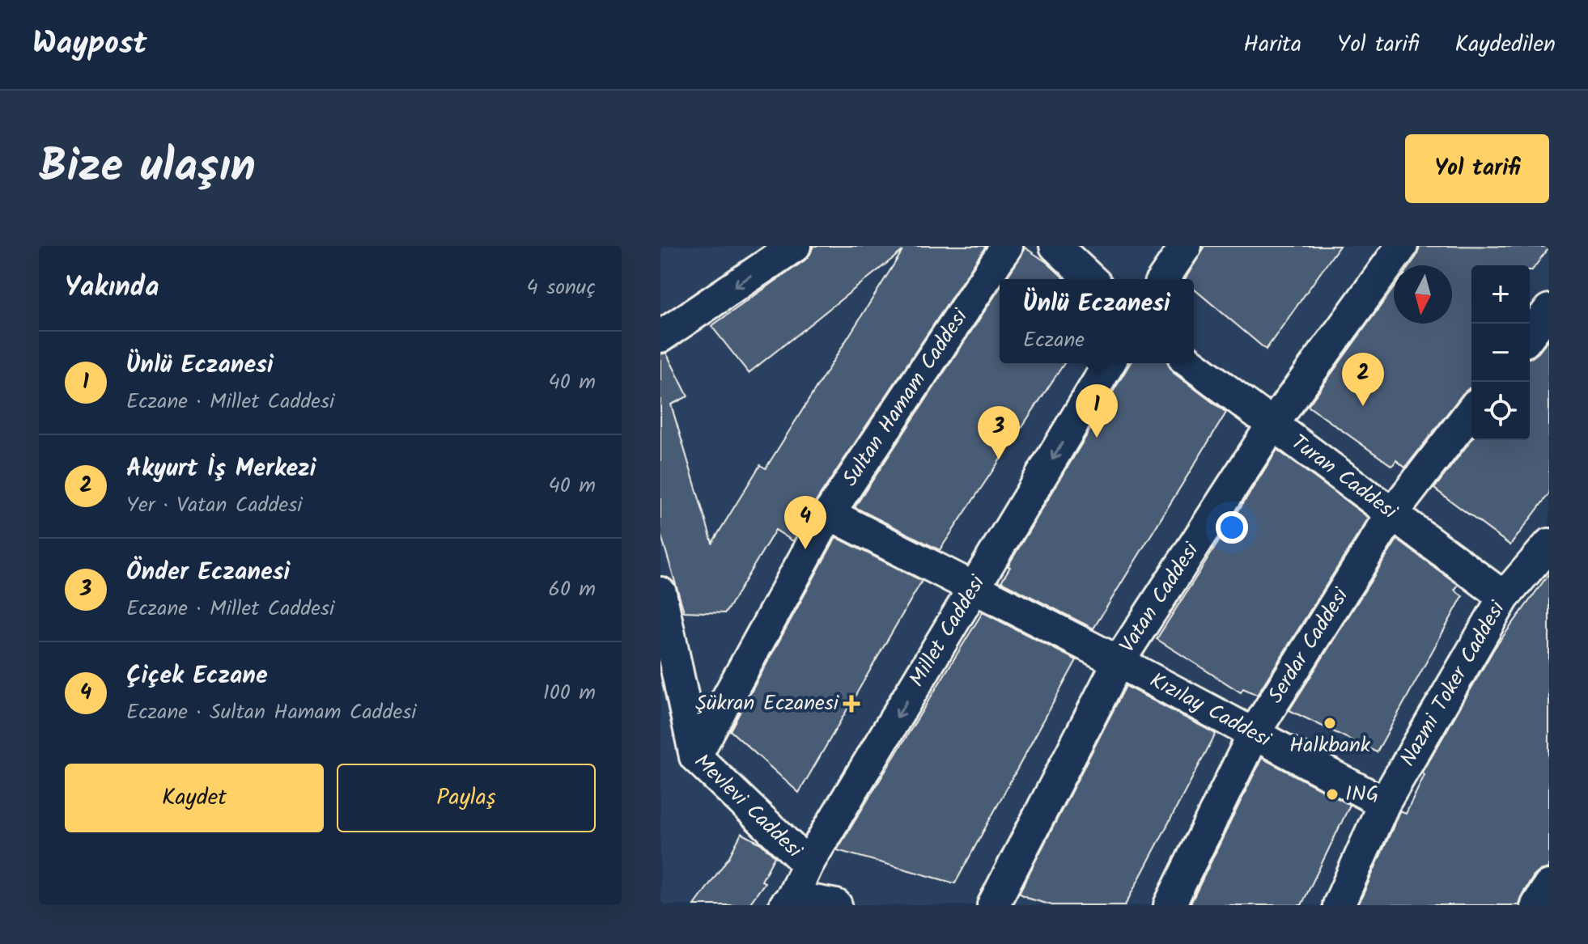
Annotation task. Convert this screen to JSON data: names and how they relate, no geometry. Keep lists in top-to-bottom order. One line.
{"streets":{"street":["Sultan Hamam Caddesi","Turan Caddesi","Vatan Caddesi","Millet Caddesi","Serdar Caddesi","Nazmi Toker Caddesi","Kızılay Caddesi","Mevlevi Caddesi"]},"crossings":[["Sultan Hamam Caddesi","Kızılay Caddesi"],["Sultan Hamam Caddesi","Mevlevi Caddesi"],["Turan Caddesi","Vatan Caddesi"],["Turan Caddesi","Serdar Caddesi"],["Turan Caddesi","Nazmi Toker Caddesi"],["Vatan Caddesi","Kızılay Caddesi"],["Millet Caddesi","Kızılay Caddesi"],["Millet Caddesi","Mevlevi Caddesi"],["Serdar Caddesi","Kızılay Caddesi"],["Nazmi Toker Caddesi","Kızılay Caddesi"]],"one_way":["Millet Caddesi"],"places":{"health":["Şükran Eczanesi"],"other":["Halkbank","ING"]},"north":"bottom","page":{"header":"Waypost","nav":["Harita","Yol tarifi","Kaydedilen"],"title":"Bize ulaşın","buttons":["Yol tarifi",["Kaydet","Paylaş"]],"heading":["Yakında","4 sonuç"],"map_buttons":["+","−"],"popup":["Ünlü Eczanesi","Eczane"],"list":[{"mark":"1","name":"Ünlü Eczanesi","note":"Eczane · Millet Caddesi","value":"40 m"},{"mark":"2","name":"Akyurt İş Merkezi","note":"Yer · Vatan Caddesi","value":"40 m"},{"mark":"3","name":"Önder Eczanesi","note":"Eczane · Millet Caddesi","value":"60 m"},{"mark":"4","name":"Çiçek Eczane","note":"Eczane · Sultan Hamam Caddesi","value":"100 m"}],"pins":["2","1","3","4"]}}
